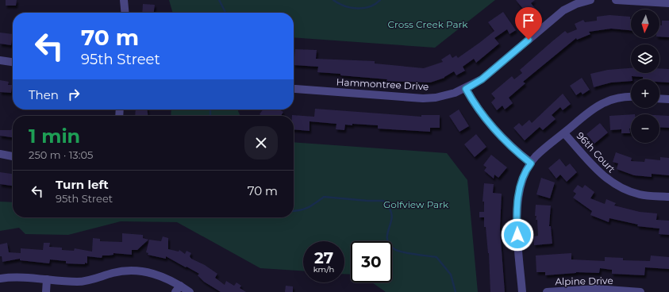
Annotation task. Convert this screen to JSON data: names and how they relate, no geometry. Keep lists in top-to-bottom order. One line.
{"streets":{"street":["Hammontree Drive","96th Court","Alpine Drive"]},"parks":["Cross Creek Park","Golfview Park"],"north":"bottom","page":{"map_buttons":["+","−"],"turn":["70 m","95th Street"],"then":"Then","heading":["1 min","250 m · 13:05"],"list":[{"name":"Turn left","note":"95th Street","value":"70 m"}],"speed":"27 km/h","limit":"30"}}
